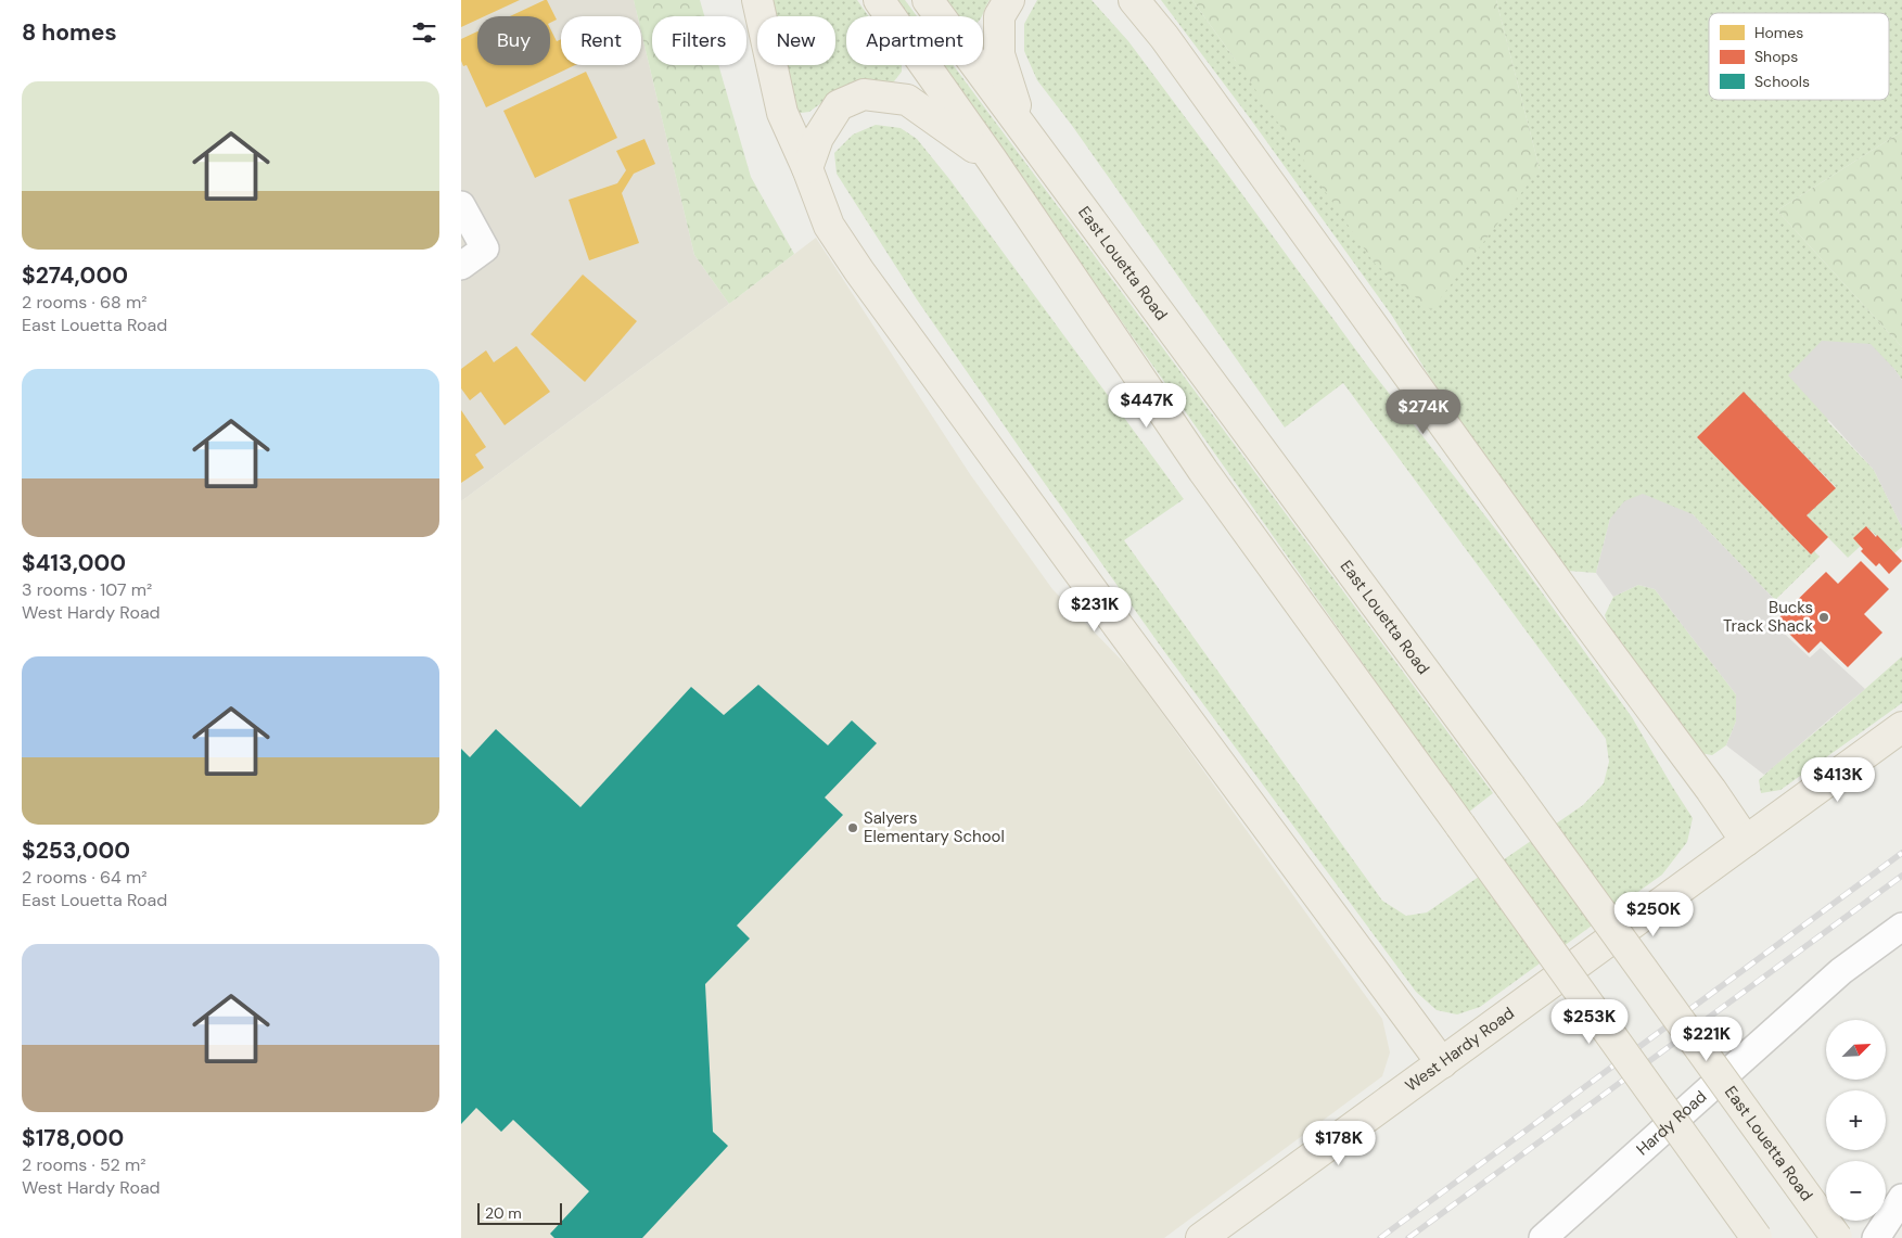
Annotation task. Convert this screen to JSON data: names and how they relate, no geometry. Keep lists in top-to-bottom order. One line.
{"streets":{"main road":["East Louetta Road","West Hardy Road"],"street":["Hardy Road"]},"places":["Bucks Track Shack","Salyers Elementary School"],"legend":["Homes","Shops","Schools"],"scale_bar":"20 m","north":"top right","page":{"heading":"8 homes","chip":["Buy","Rent","Filters","New","Apartment"],"list":[{"name":"$274,000","note":"2 rooms · 68 m² · East Louetta Road"},{"name":"$413,000","note":"3 rooms · 107 m² · West Hardy Road"},{"name":"$253,000","note":"2 rooms · 64 m² · East Louetta Road"},{"name":"$178,000","note":"2 rooms · 52 m² · West Hardy Road"}],"price":["$447K","$274K","$231K","$413K","$250K","$253K","$221K","$178K"],"map_buttons":["+","−"],"scale":"20 m"}}
